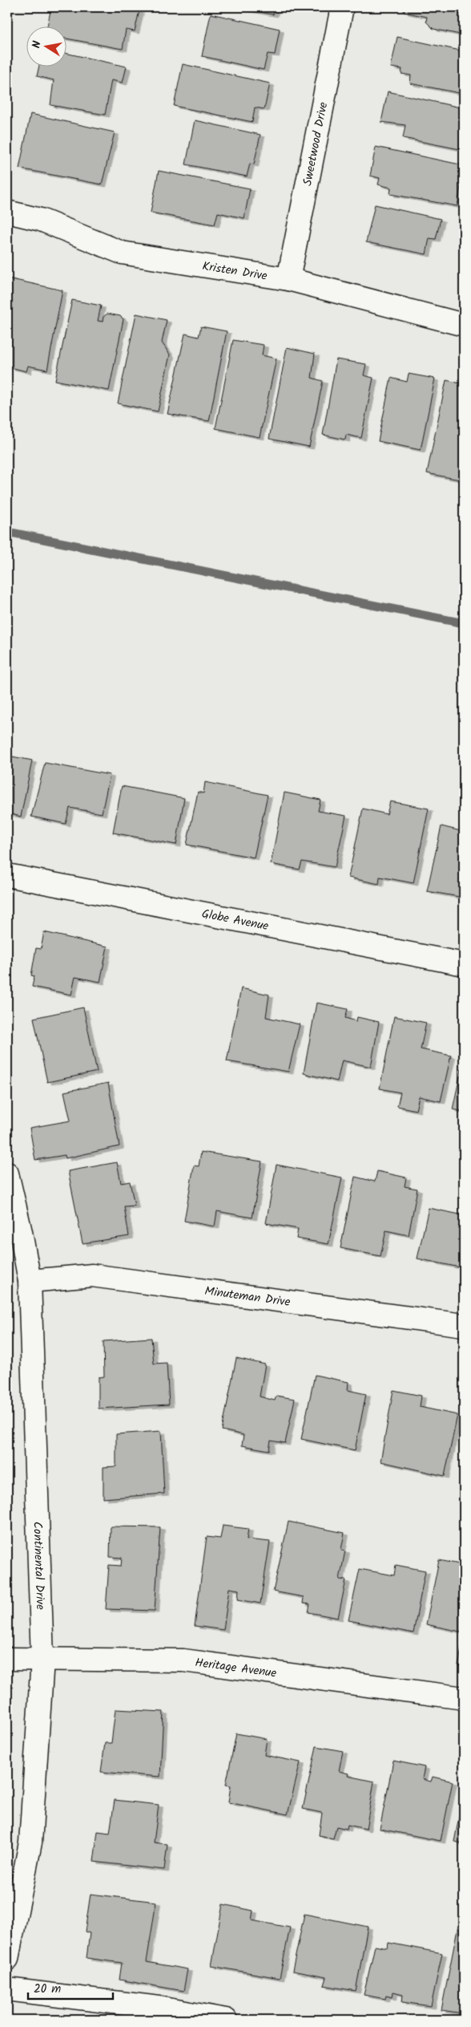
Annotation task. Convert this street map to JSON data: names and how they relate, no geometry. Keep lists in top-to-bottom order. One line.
{"streets":{"street":["Sweetwood Drive","Kristen Drive","Globe Avenue","Minuteman Drive","Continental Drive","Heritage Avenue"]},"crossings":[["Sweetwood Drive","Kristen Drive"],["Minuteman Drive","Continental Drive"],["Continental Drive","Heritage Avenue"]],"scale_bar":"20 m","north":"left"}
